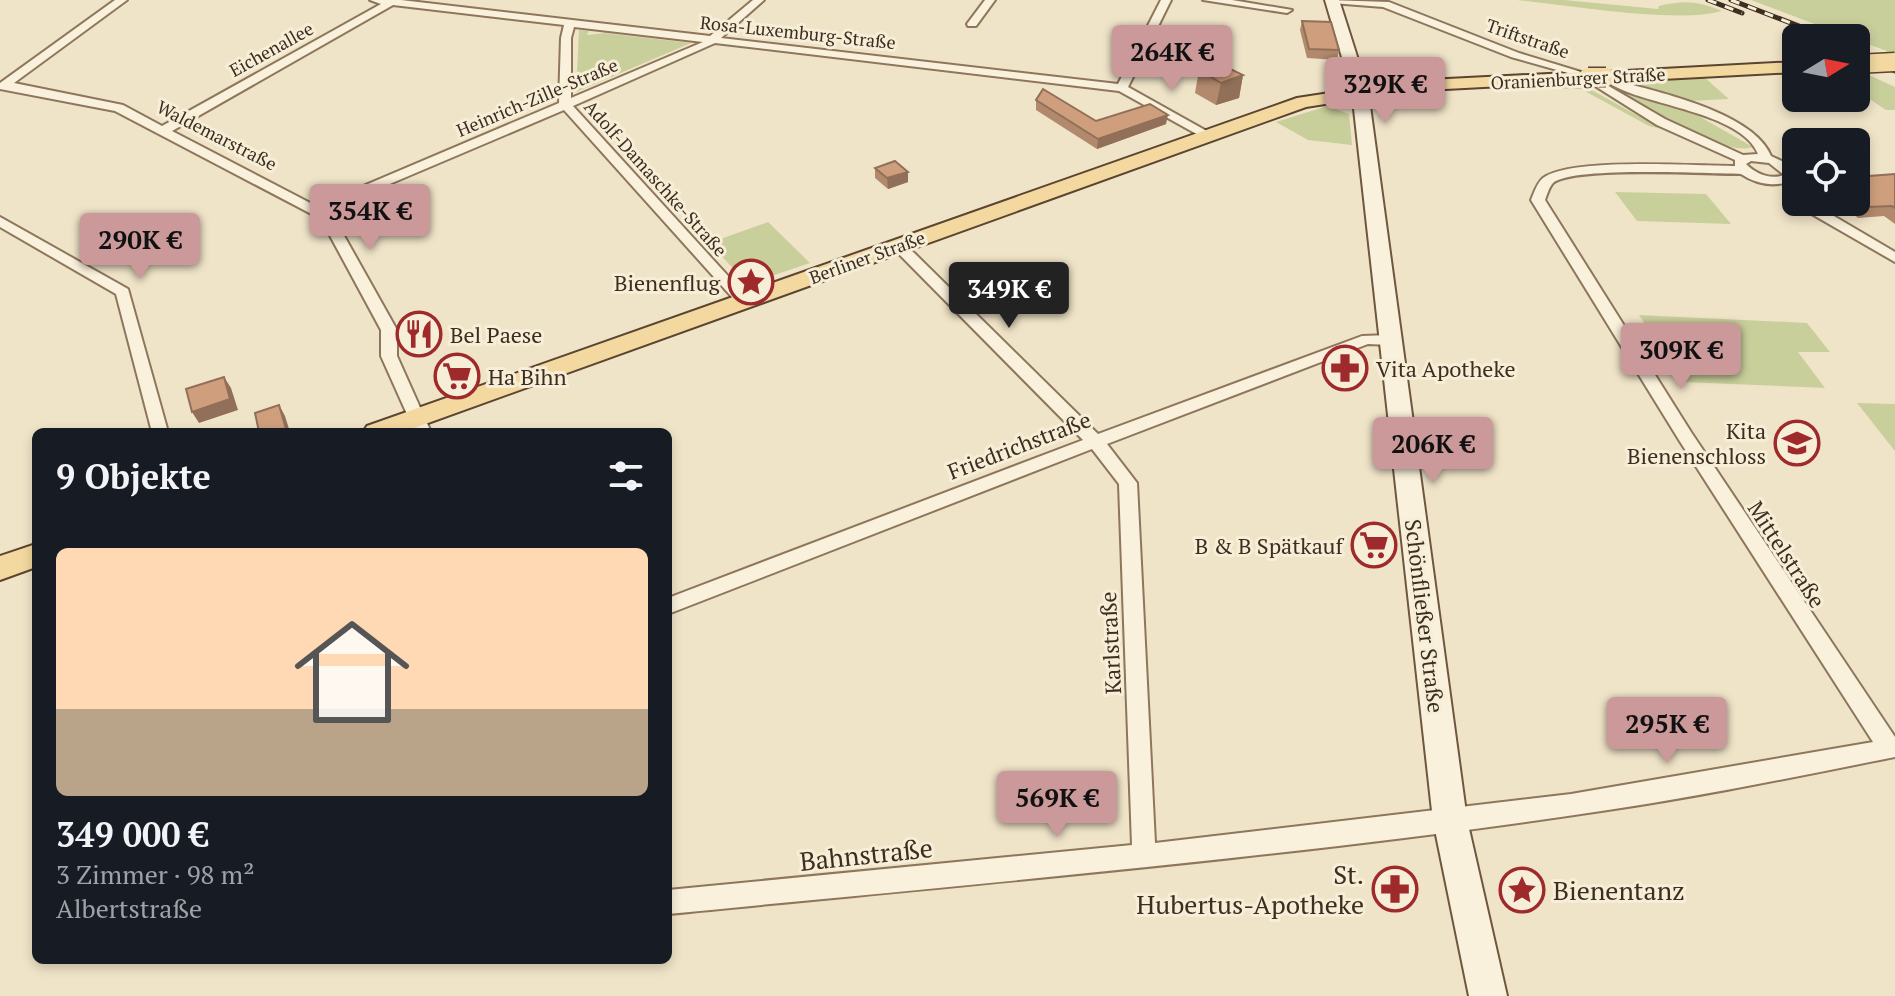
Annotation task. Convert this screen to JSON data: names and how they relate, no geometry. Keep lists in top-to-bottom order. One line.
{"streets":{"main road":["Oranienburger Straße","Berliner Straße","Schönfließer Straße"],"street":["Rosa-Luxemburg-Straße","Triftstraße","Eichenallee","Heinrich-Zille-Straße","Waldemarstraße","Adolf-Damaschke-Straße","Friedrichstraße","Mittelstraße","Karlstraße","Bahnstraße"]},"crossings":[["Rosa-Luxemburg-Straße","Eichenallee"],["Rosa-Luxemburg-Straße","Heinrich-Zille-Straße"],["Rosa-Luxemburg-Straße","Adolf-Damaschke-Straße"],["Rosa-Luxemburg-Straße","Berliner Straße"],["Triftstraße","Oranienburger Straße"],["Triftstraße","Schönfließer Straße"],["Eichenallee","Waldemarstraße"],["Oranienburger Straße","Berliner Straße"],["Oranienburger Straße","Schönfließer Straße"],["Heinrich-Zille-Straße","Waldemarstraße"],["Heinrich-Zille-Straße","Adolf-Damaschke-Straße"],["Waldemarstraße","Berliner Straße"],["Adolf-Damaschke-Straße","Berliner Straße"],["Berliner Straße","Schönfließer Straße"],["Berliner Straße","Karlstraße"],["Friedrichstraße","Schönfließer Straße"],["Friedrichstraße","Karlstraße"],["Mittelstraße","Bahnstraße"],["Schönfließer Straße","Bahnstraße"],["Karlstraße","Bahnstraße"]],"places":{"place":["Bienenflug","Bienentanz"],"restaurant":["Bel Paese"],"pharmacy":["Vita Apotheke","St. Hubertus-Apotheke"],"supermarket":["Ha Bihn","B & B Spätkauf"],"school or university":["Kita Bienenschloss"]},"north":"right","page":{"price":["264K €","329K €","354K €","290K €","349K €","309K €","206K €","295K €","569K €"],"heading":"9 Objekte","list":[{"name":"349 000 €","note":"3 Zimmer · 98 m² · Albertstraße"}]}}
